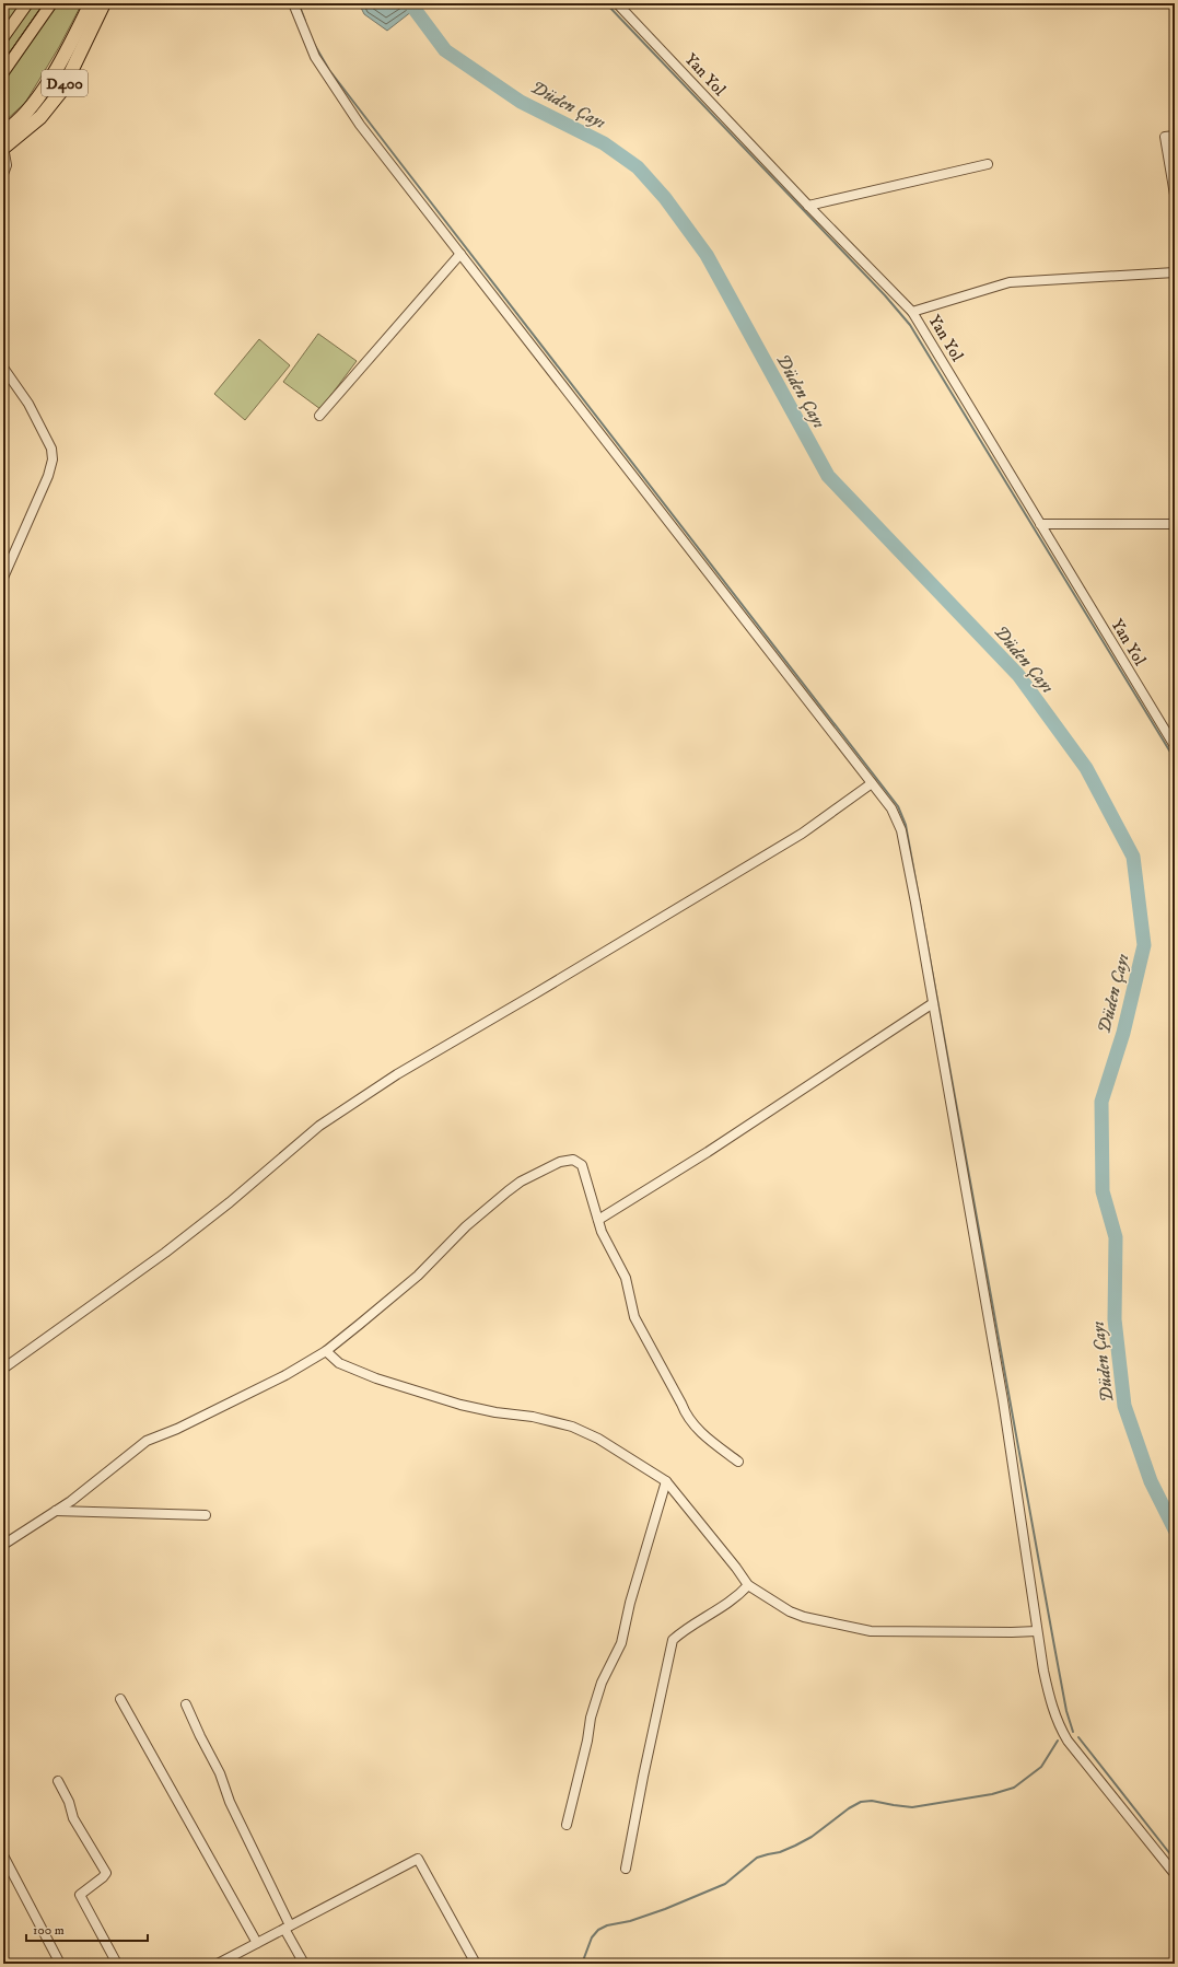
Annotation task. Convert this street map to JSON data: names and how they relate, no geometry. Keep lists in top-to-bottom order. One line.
{"streets":{"highway":["D400"],"street":["Yan Yol"]},"water":["Düden Çayı"],"scale_bar":"100 m"}
